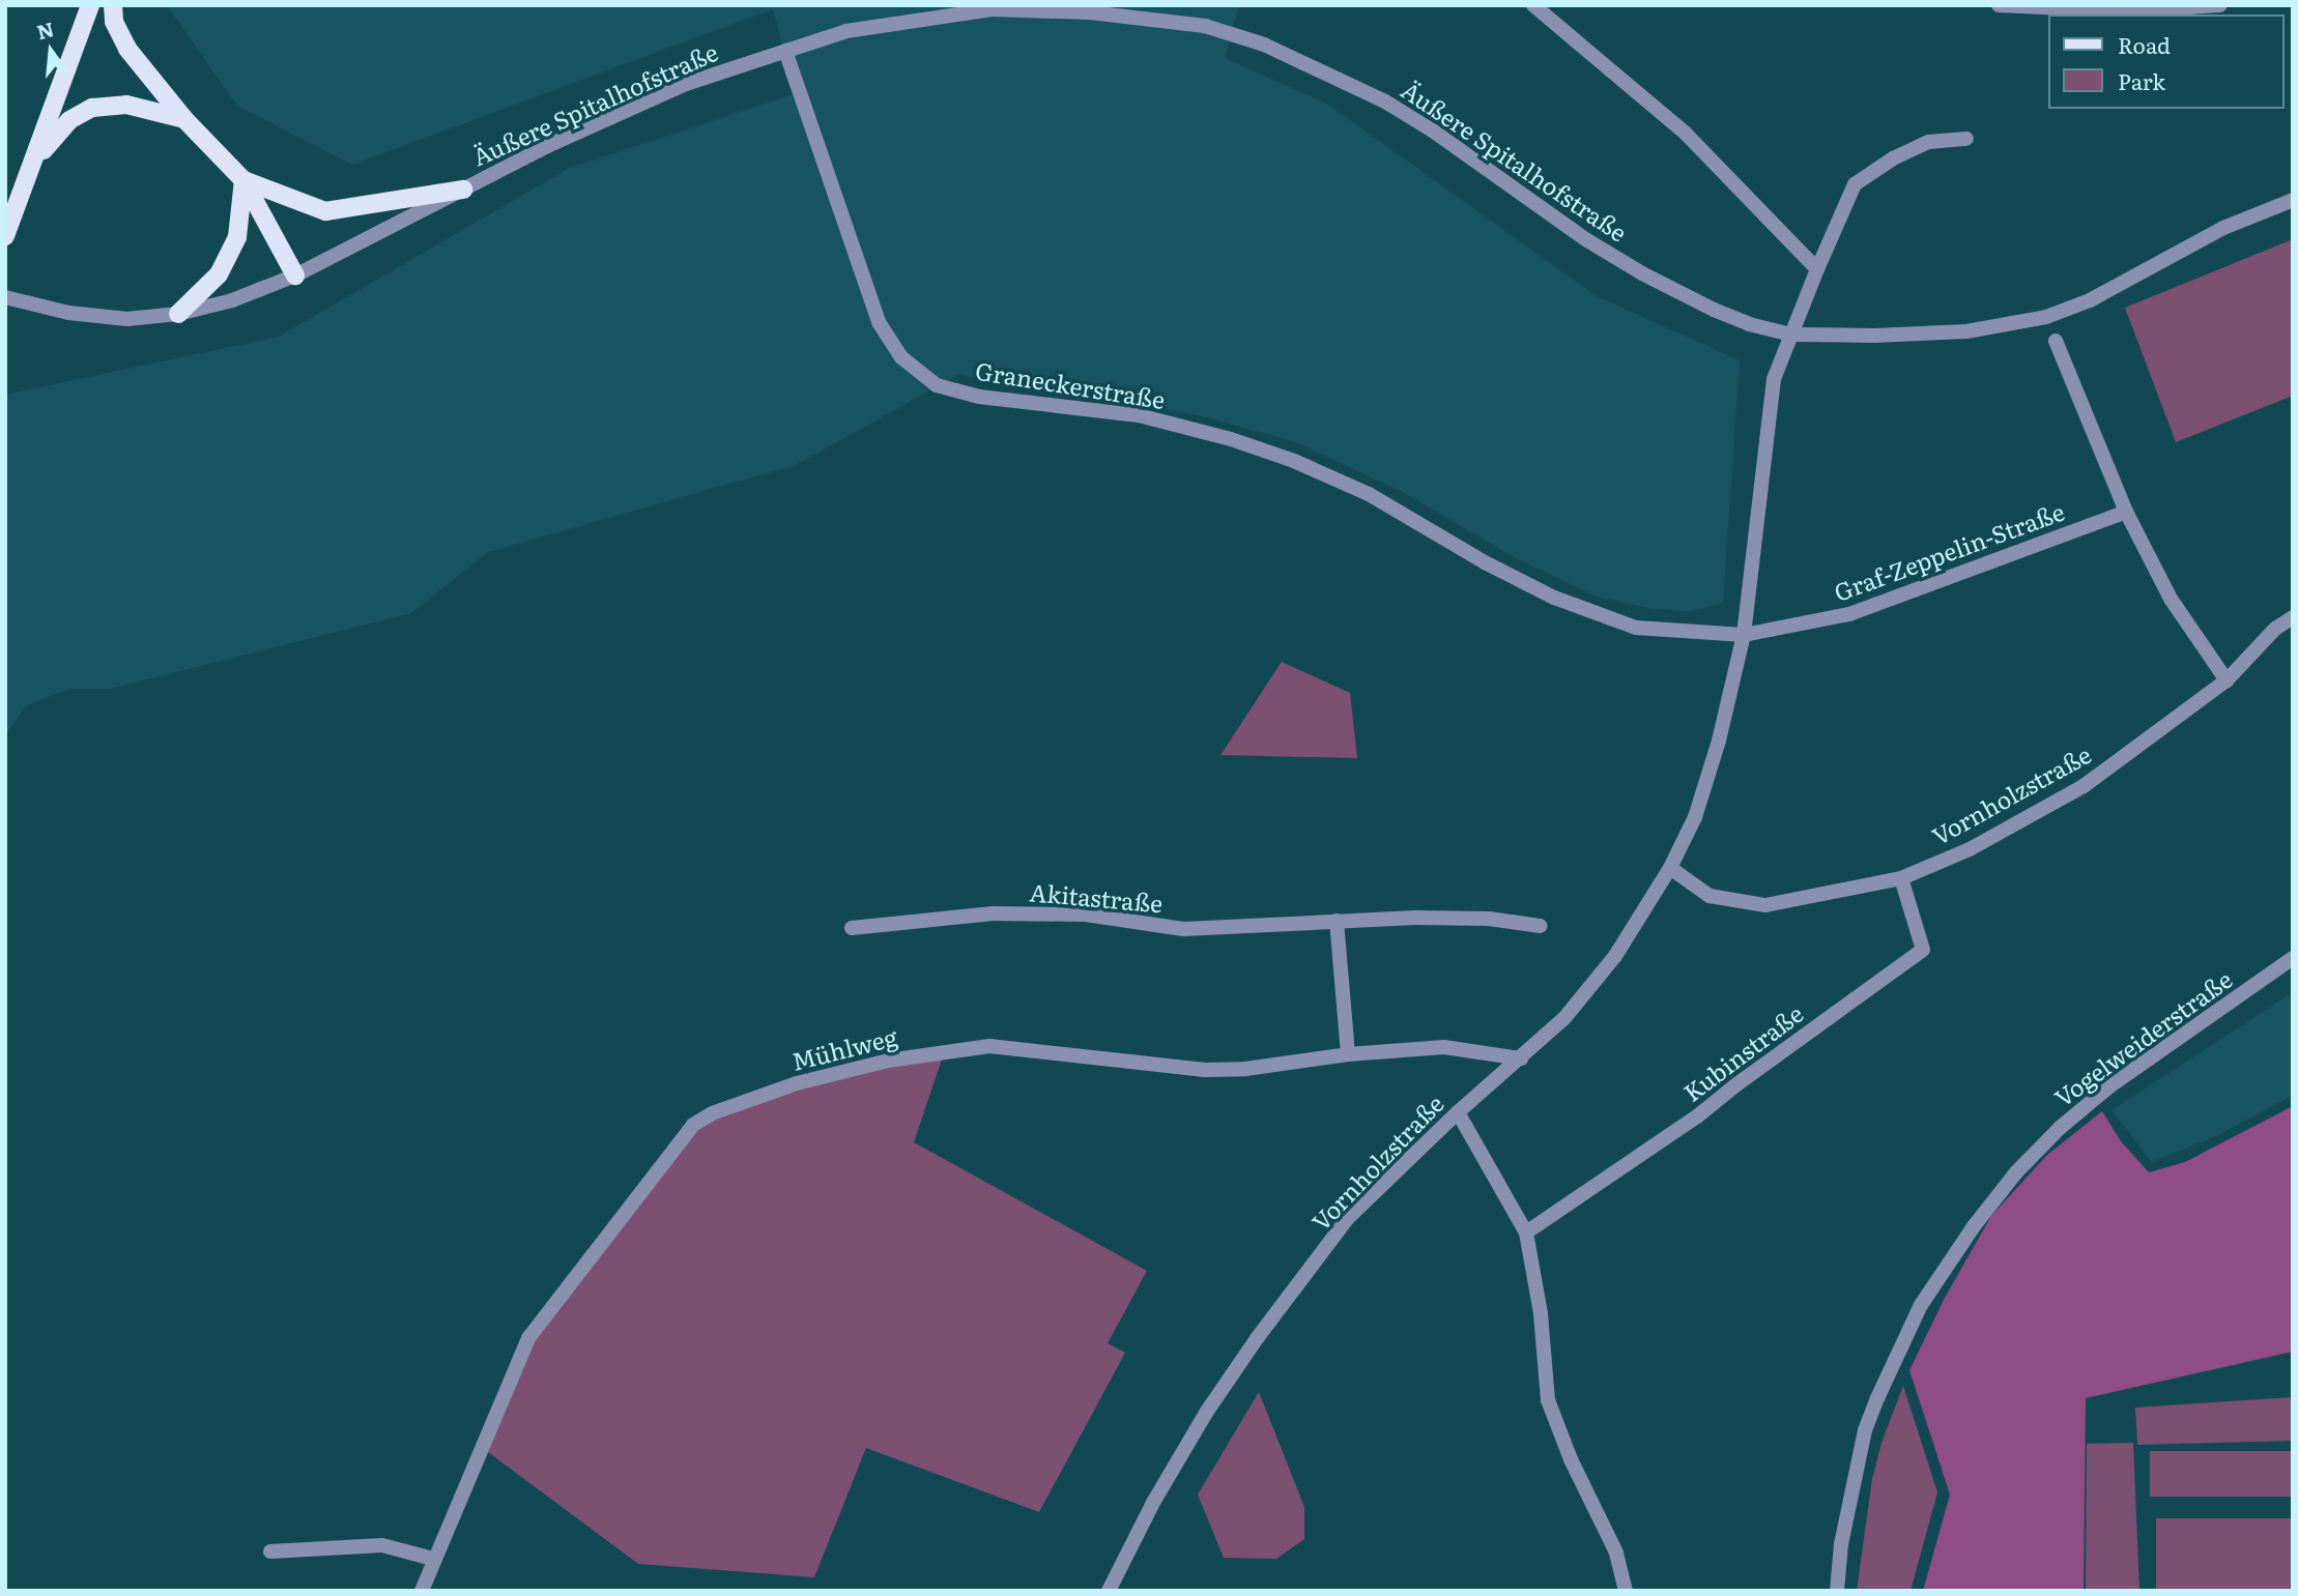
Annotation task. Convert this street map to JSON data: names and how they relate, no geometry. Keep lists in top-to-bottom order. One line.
{"streets":{"street":["Äußere Spitalhofstraße","Graneckerstraße","Graf-Zeppelin-Straße","Vornholzstraße","Akitastraße","Vogelweiderstraße","Mühlweg","Kubinstraße"]},"crossings":[["Äußere Spitalhofstraße","Graneckerstraße"],["Äußere Spitalhofstraße","Vornholzstraße"],["Graneckerstraße","Graf-Zeppelin-Straße"],["Graneckerstraße","Vornholzstraße"],["Graf-Zeppelin-Straße","Vornholzstraße"],["Vornholzstraße","Mühlweg"],["Vornholzstraße","Kubinstraße"]],"legend":["Road","Park"],"north":"top"}
